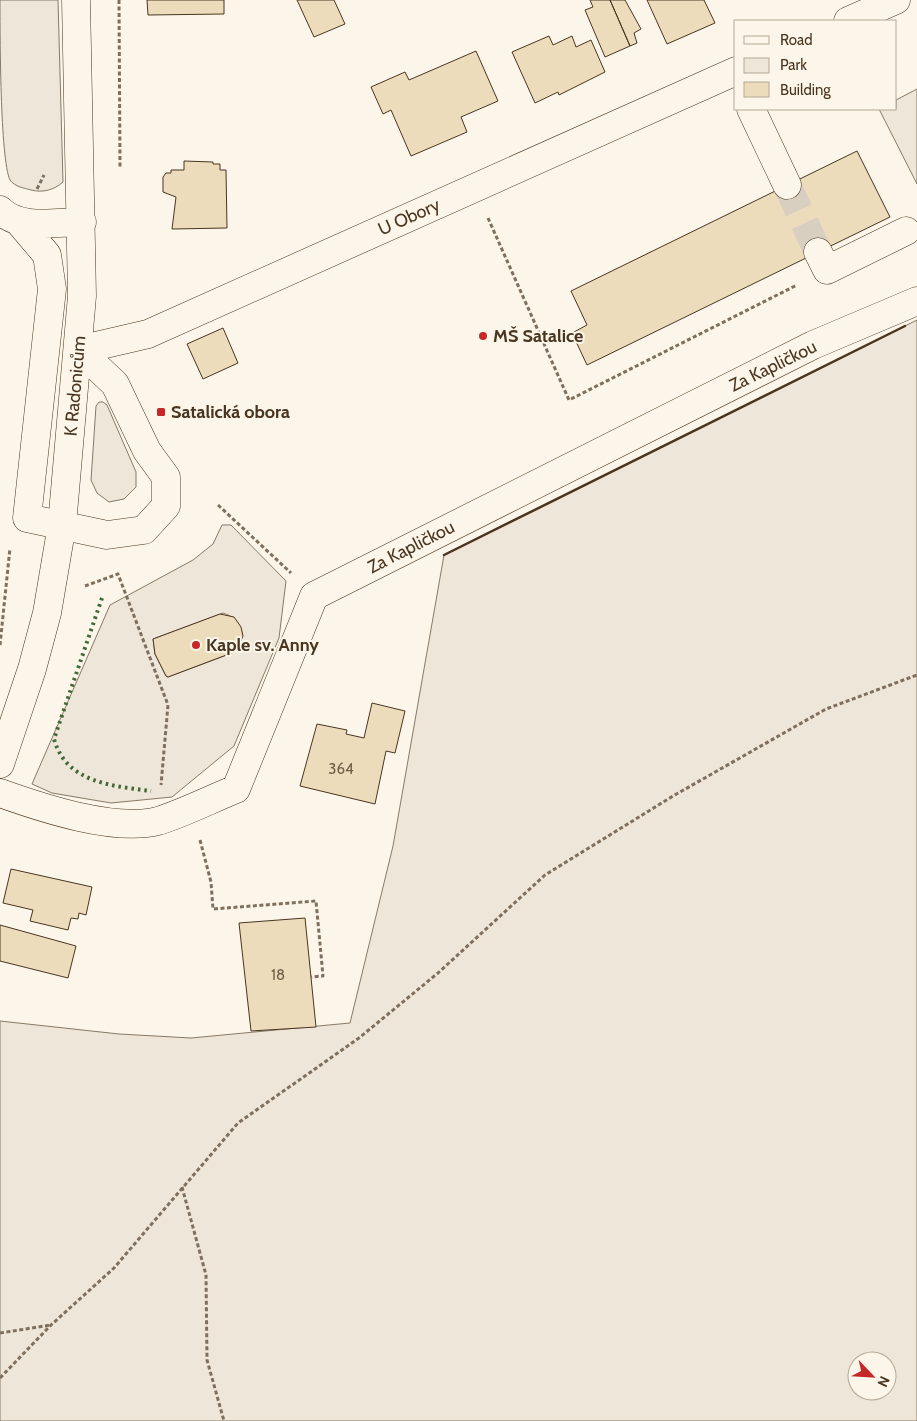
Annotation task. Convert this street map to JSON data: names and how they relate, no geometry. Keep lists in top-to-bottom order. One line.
{"streets":{"street":["U Obory","Za Kapličkou","K Radonicům"]},"crossings":[["U Obory","K Radonicům"]],"places":{"other":["MŠ Satalice","Kaple sv. Anny"],"transit":["Satalická obora"]},"house_numbers":["364","18"],"legend":["Road","Park","Building"],"north":"bottom right"}
